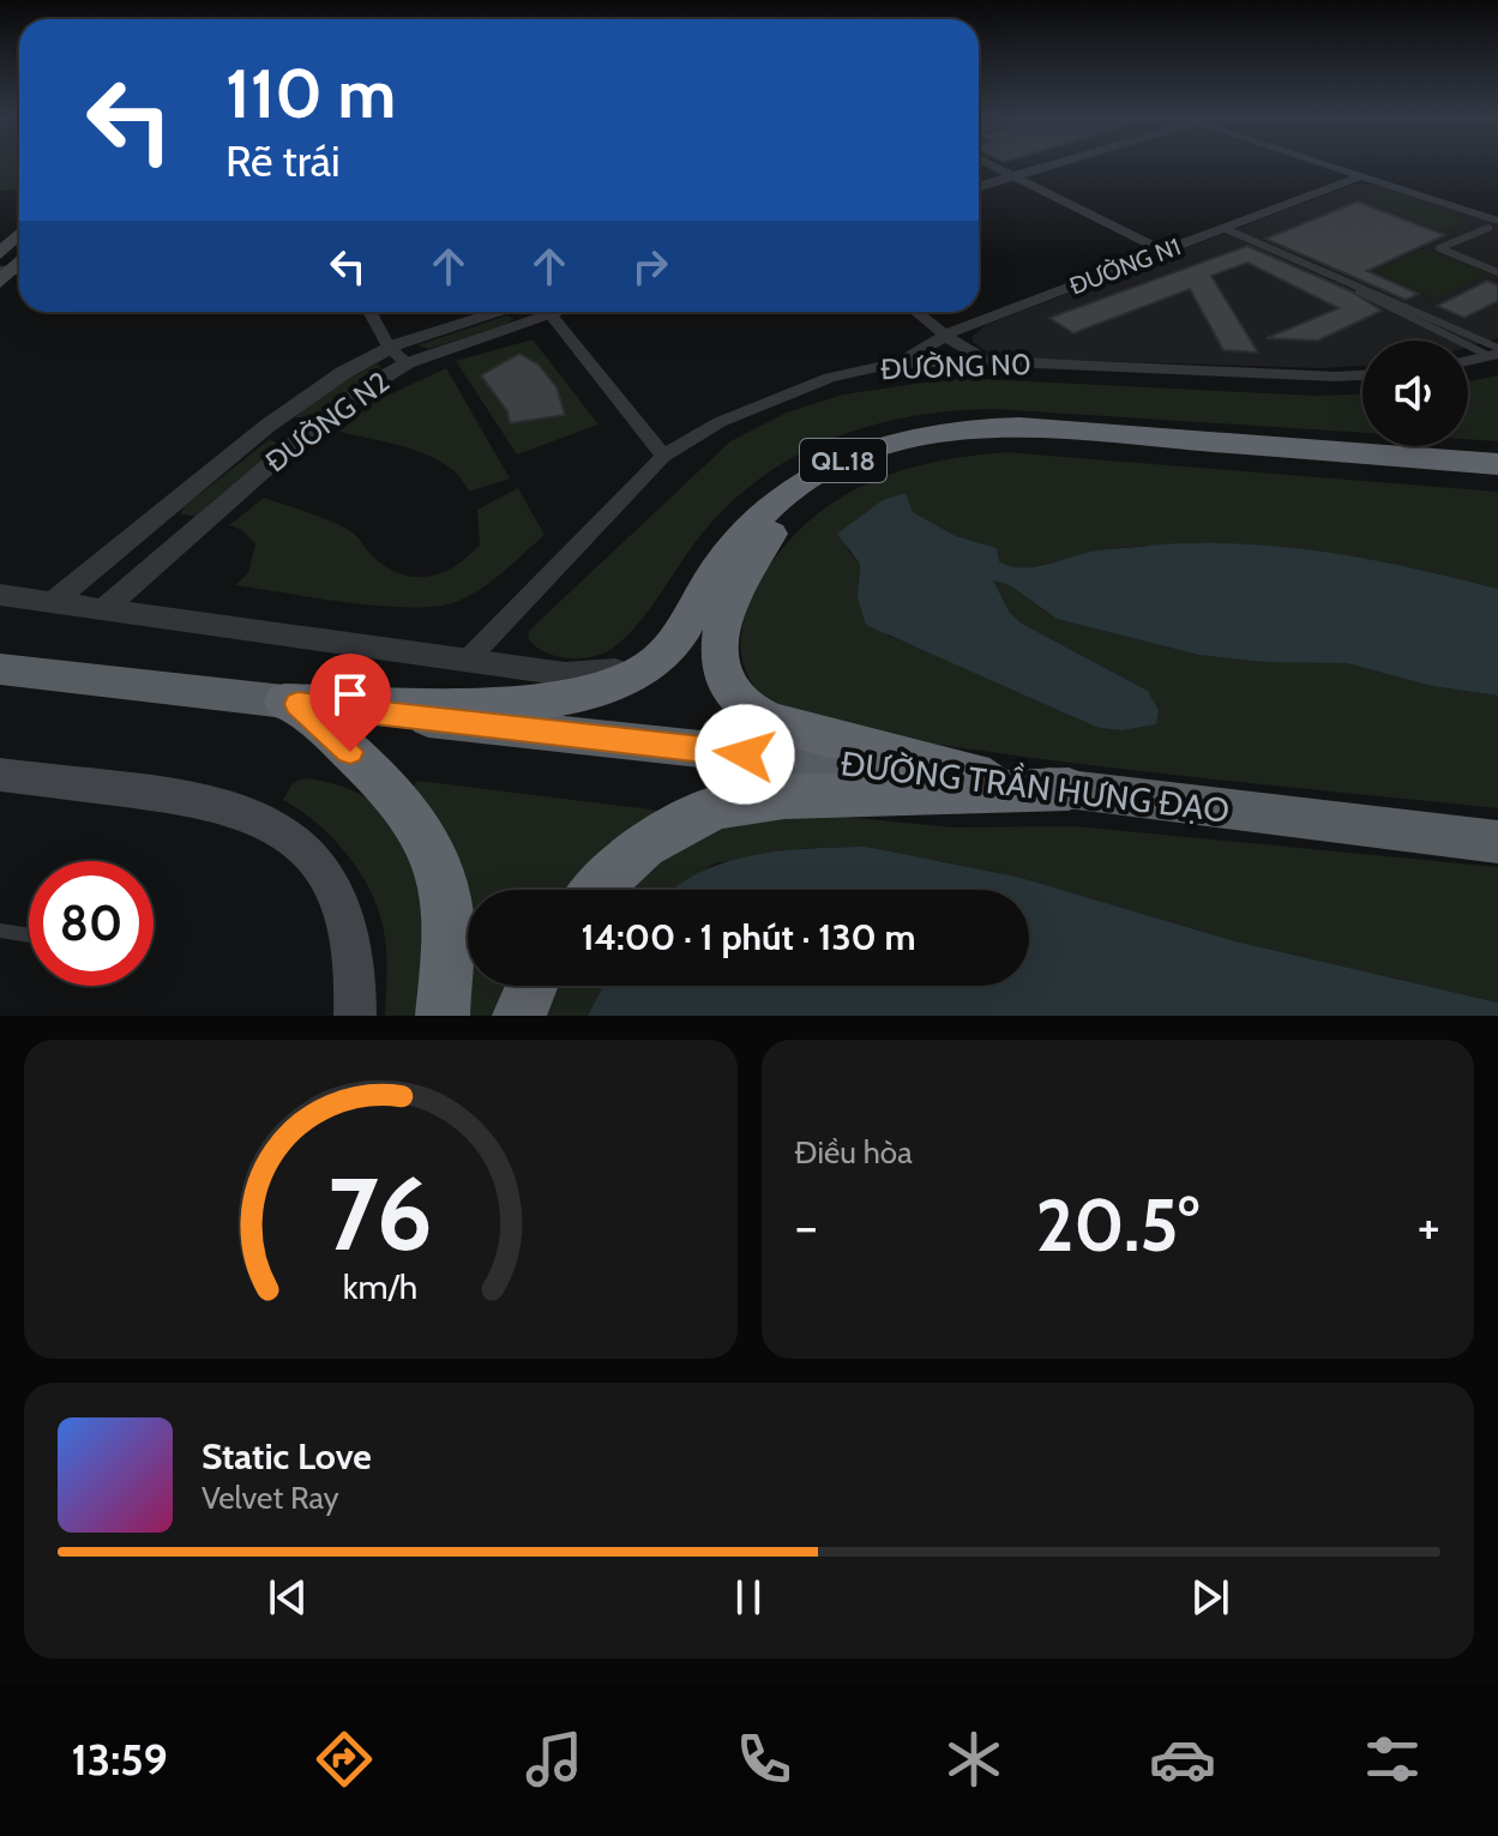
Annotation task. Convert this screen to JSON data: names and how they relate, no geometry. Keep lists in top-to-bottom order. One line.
{"streets":{"highway":["QL.18","ĐƯỜNG TRẦN HƯNG ĐẠO"],"street":["ĐƯỜNG N1","ĐƯỜNG N0","ĐƯỜNG N2"]},"crossings":[["ĐƯỜNG N1","ĐƯỜNG N0"],["QL.18","ĐƯỜNG TRẦN HƯNG ĐẠO"]],"page":{"turn":["110 m","Rẽ trái"],"limit":"80","trip":"14:00 · 1 phút · 130 m","tile":"Điều hòa","heat":["−","20.5°","+"],"song":["Static Love","Velvet Ray"],"tabs":"13:59","gauge":["76","km/h"]}}
